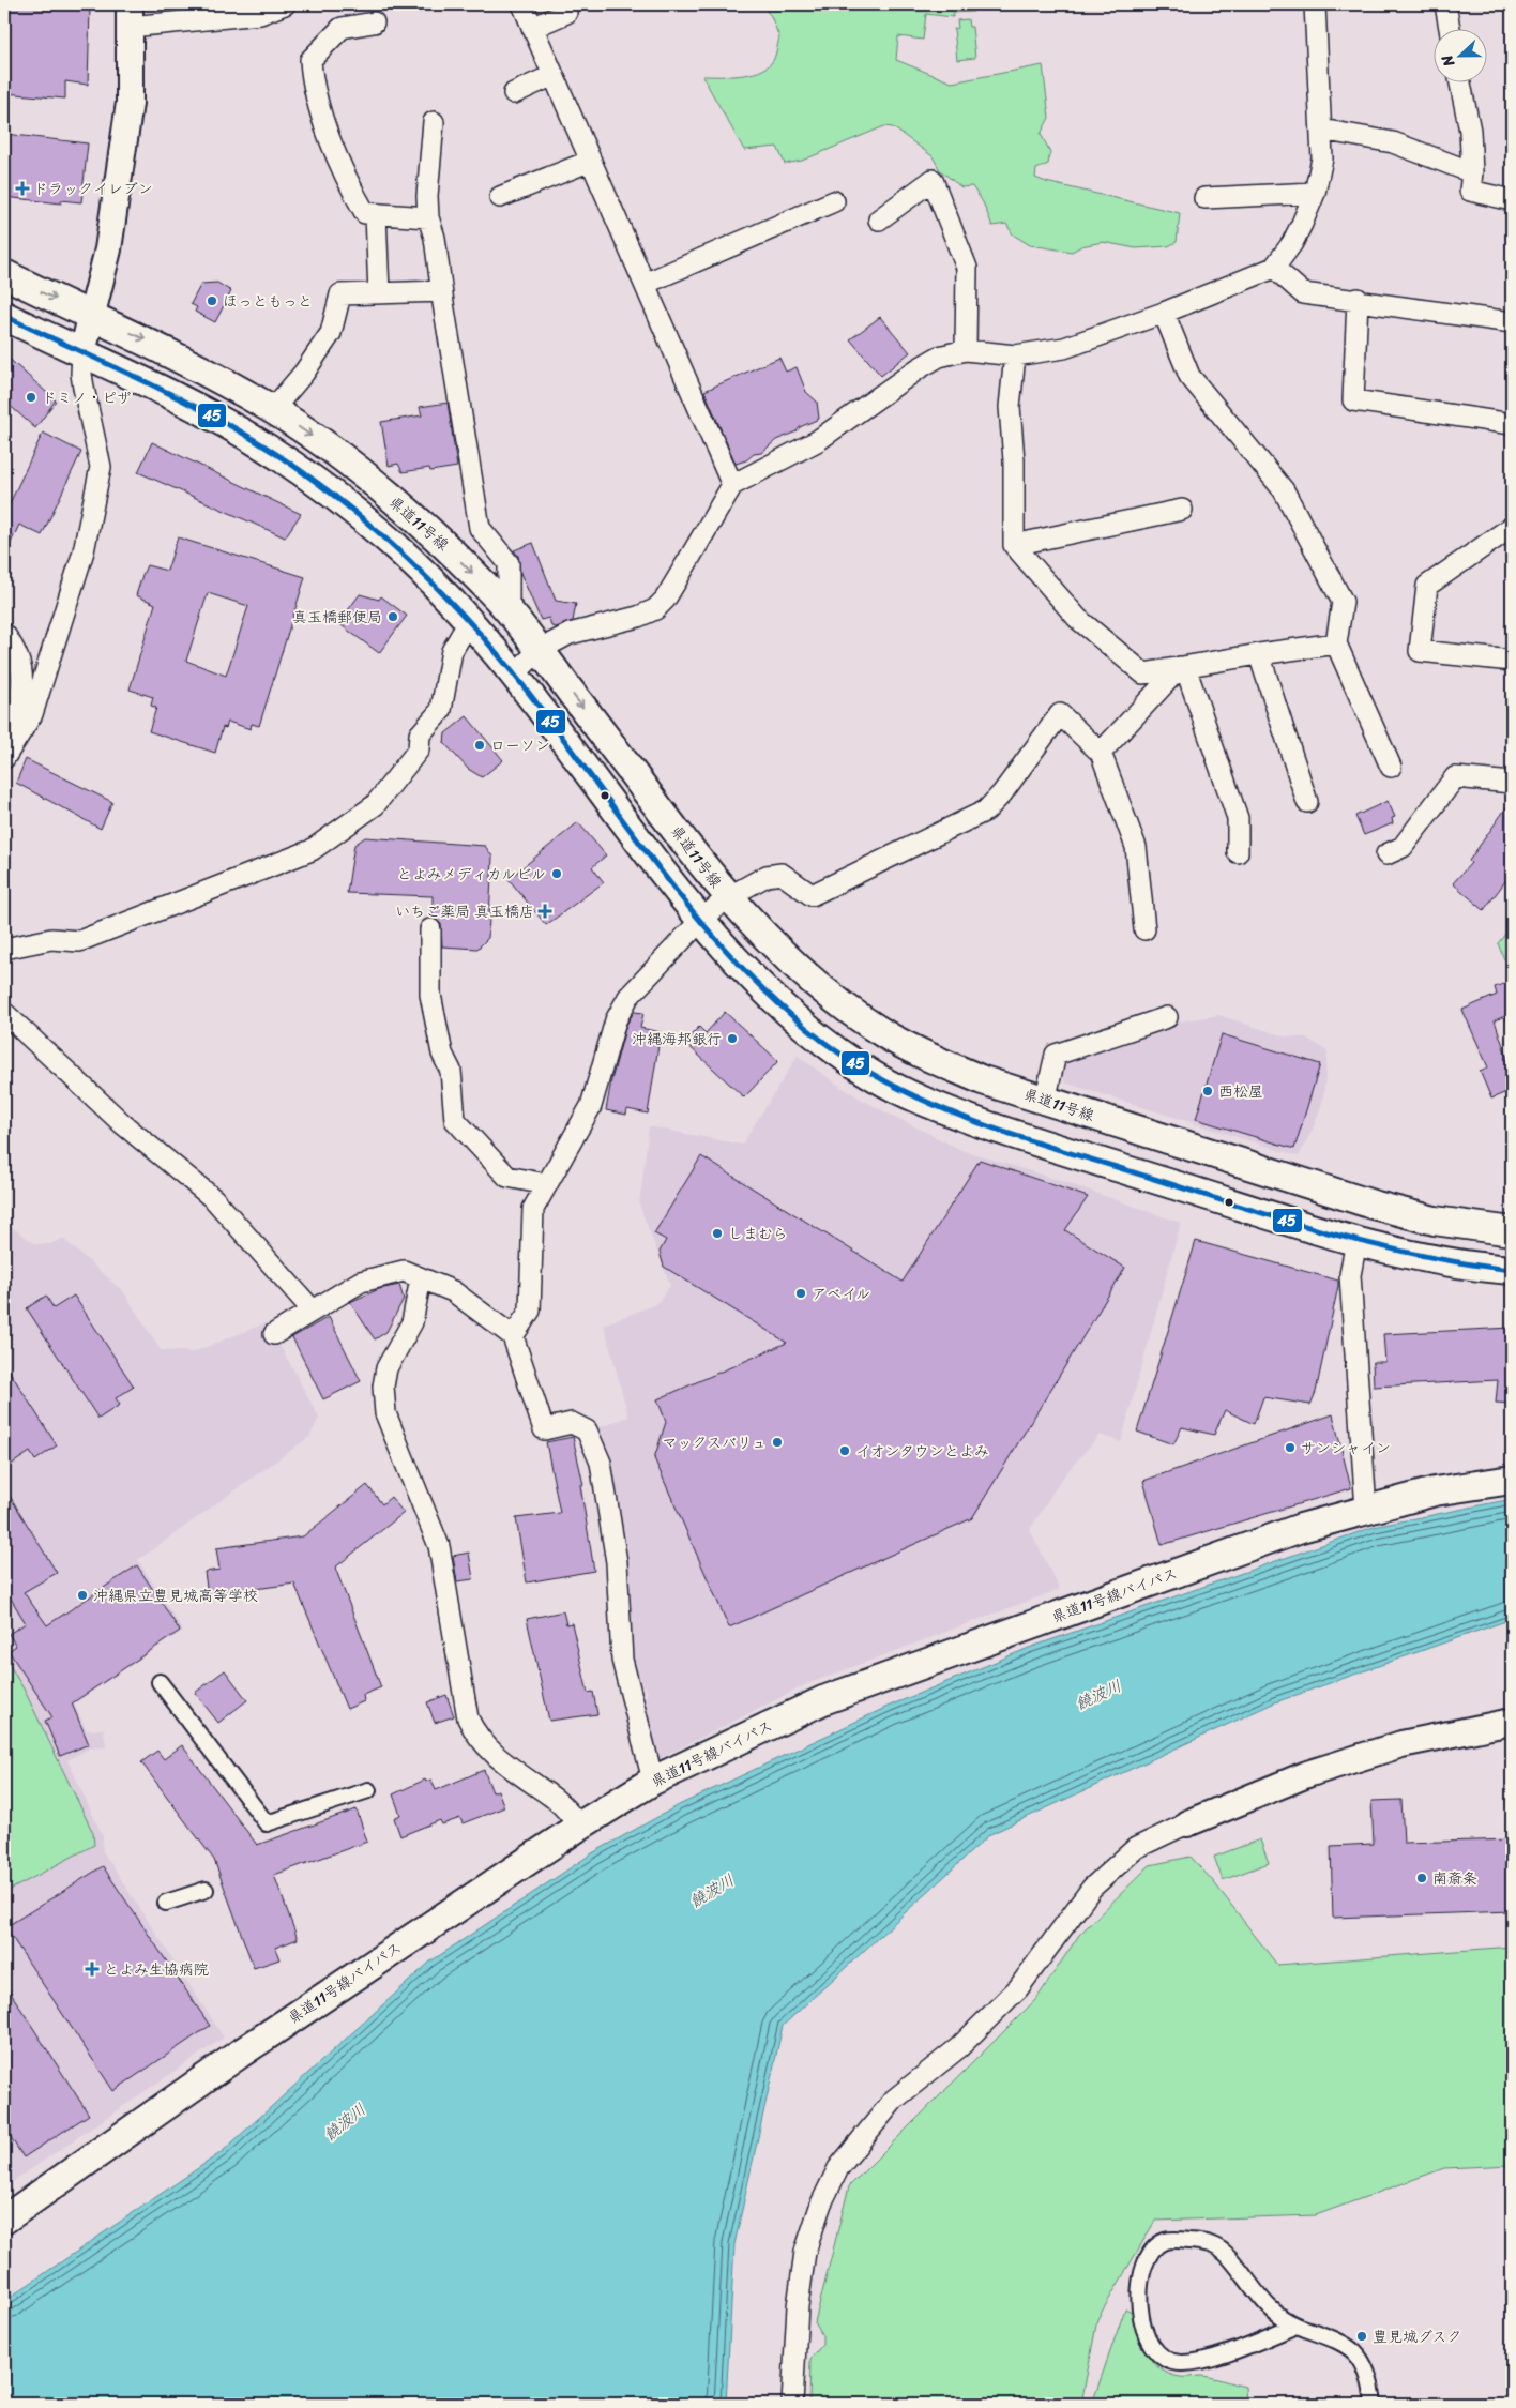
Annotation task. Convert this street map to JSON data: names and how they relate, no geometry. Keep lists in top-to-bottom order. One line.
{"streets":{"main road":["県道11号線","県道11号線バイパス"]},"water":["饒波川"],"places":{"health":["ドラックイレブン","いちご薬局 真玉橋店","とよみ生協病院"],"other":["ほっともっと","ドミノ・ピザ","真玉橋郵便局","ローソン","とよみメディカルビル","沖縄海邦銀行","西松屋","しまむら","アベイル","マックスバリュ","サンシャイン","イオンタウンとよみ","沖縄県立豊見城高等学校","南斎条","豊見城グスク"]},"lines":["transit line 45"],"north":"left"}
